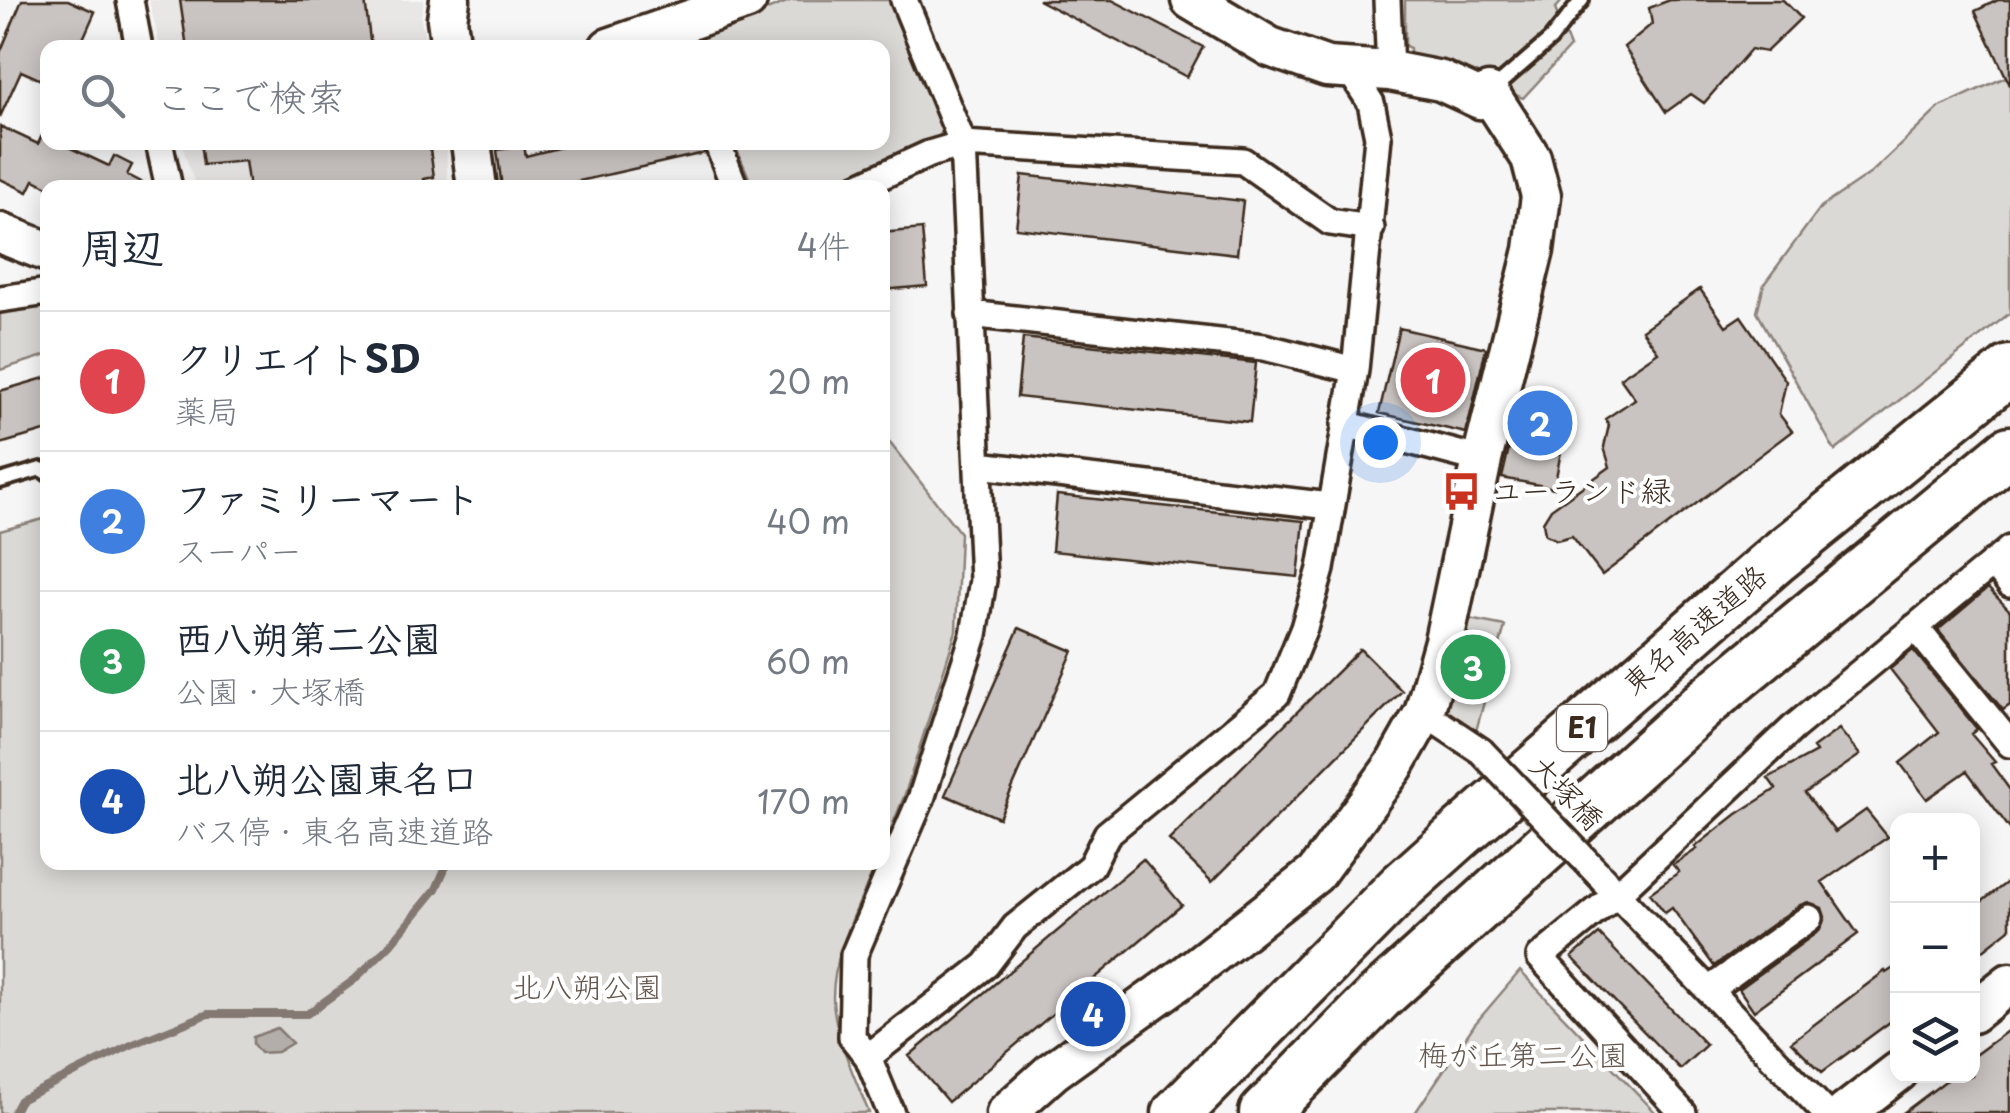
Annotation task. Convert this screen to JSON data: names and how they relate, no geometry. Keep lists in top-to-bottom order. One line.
{"streets":{"highway":["東名高速道路","E1"],"street":["大塚橋"]},"parks":["北八朔公園","梅が丘第二公園"],"places":{"bus stop":["ユーランド緑"]},"page":{"search":"ここで検索","heading":["周辺","4件"],"list":[{"mark":"1","name":"クリエイトSD","note":"薬局","value":"20 m"},{"mark":"2","name":"ファミリーマート","note":"スーパー","value":"40 m"},{"mark":"3","name":"西八朔第二公園","note":"公園 · 大塚橋","value":"60 m"},{"mark":"4","name":"北八朔公園東名口","note":"バス停 · 東名高速道路","value":"170 m"}],"pins":["1","2","3","4"],"map_buttons":["+","−"]}}
